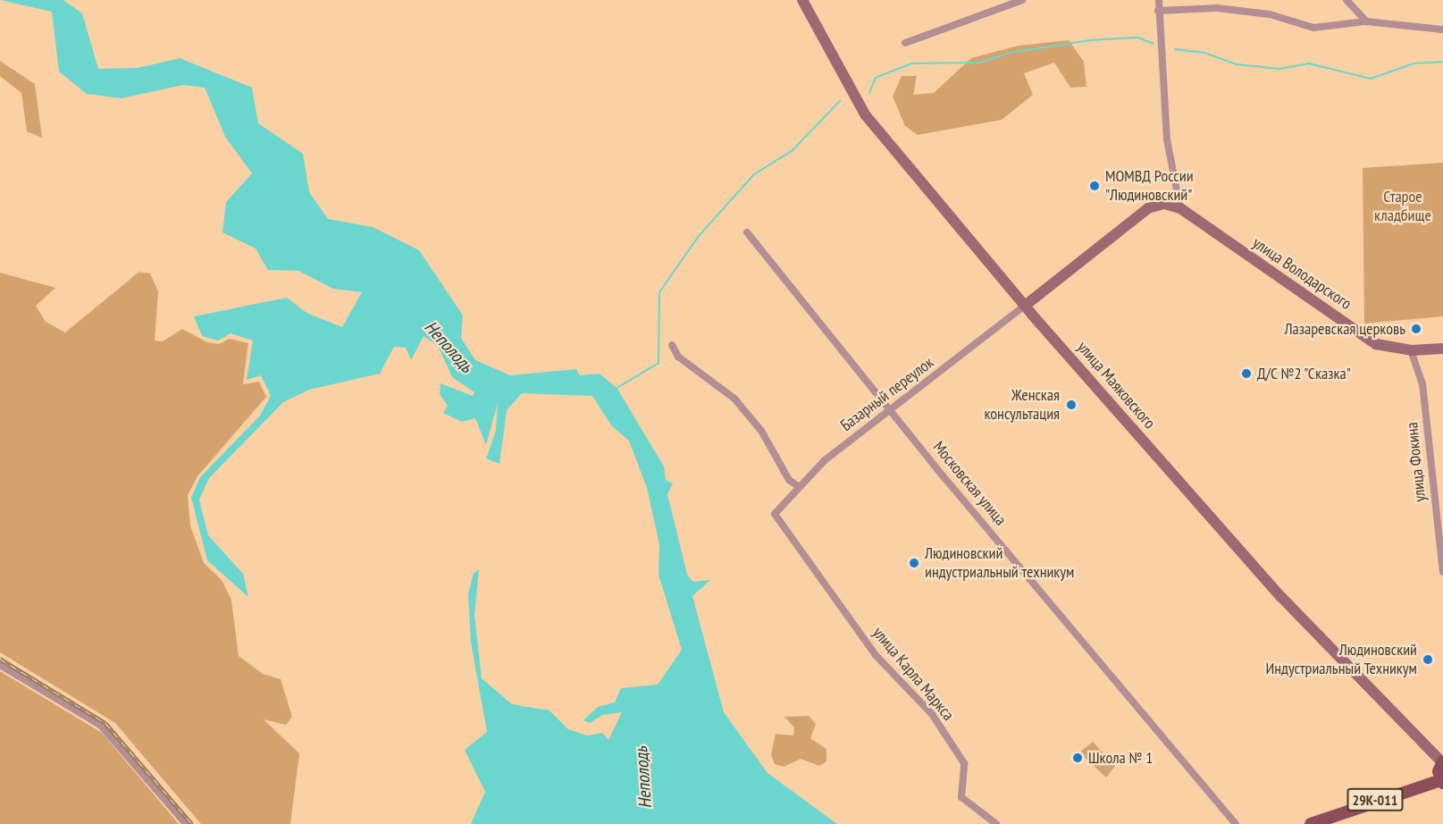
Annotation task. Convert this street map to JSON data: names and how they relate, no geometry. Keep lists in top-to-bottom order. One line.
{"streets":{"main road":["29К-011"],"street":["улица Володарского","улица Маяковского","Базарный переулок","улица Фокина","Московская улица","улица Карла Маркса"]},"crossings":[["улица Володарского","улица Фокина"],["улица Маяковского","Базарный переулок"],["улица Маяковского","29К-011"],["Базарный переулок","Московская улица"],["Базарный переулок","улица Карла Маркса"]],"water":["Неполодь"],"parks":["Старое кладбище"],"places":["МОМВД России \"Людиновский\"","Лазаревская церковь","Д/С №2 \"Сказка\"","Женская консультация","Людиновский индустриальный техникум","Людиновский Индустриальный Техникум","Школа № 1"]}
